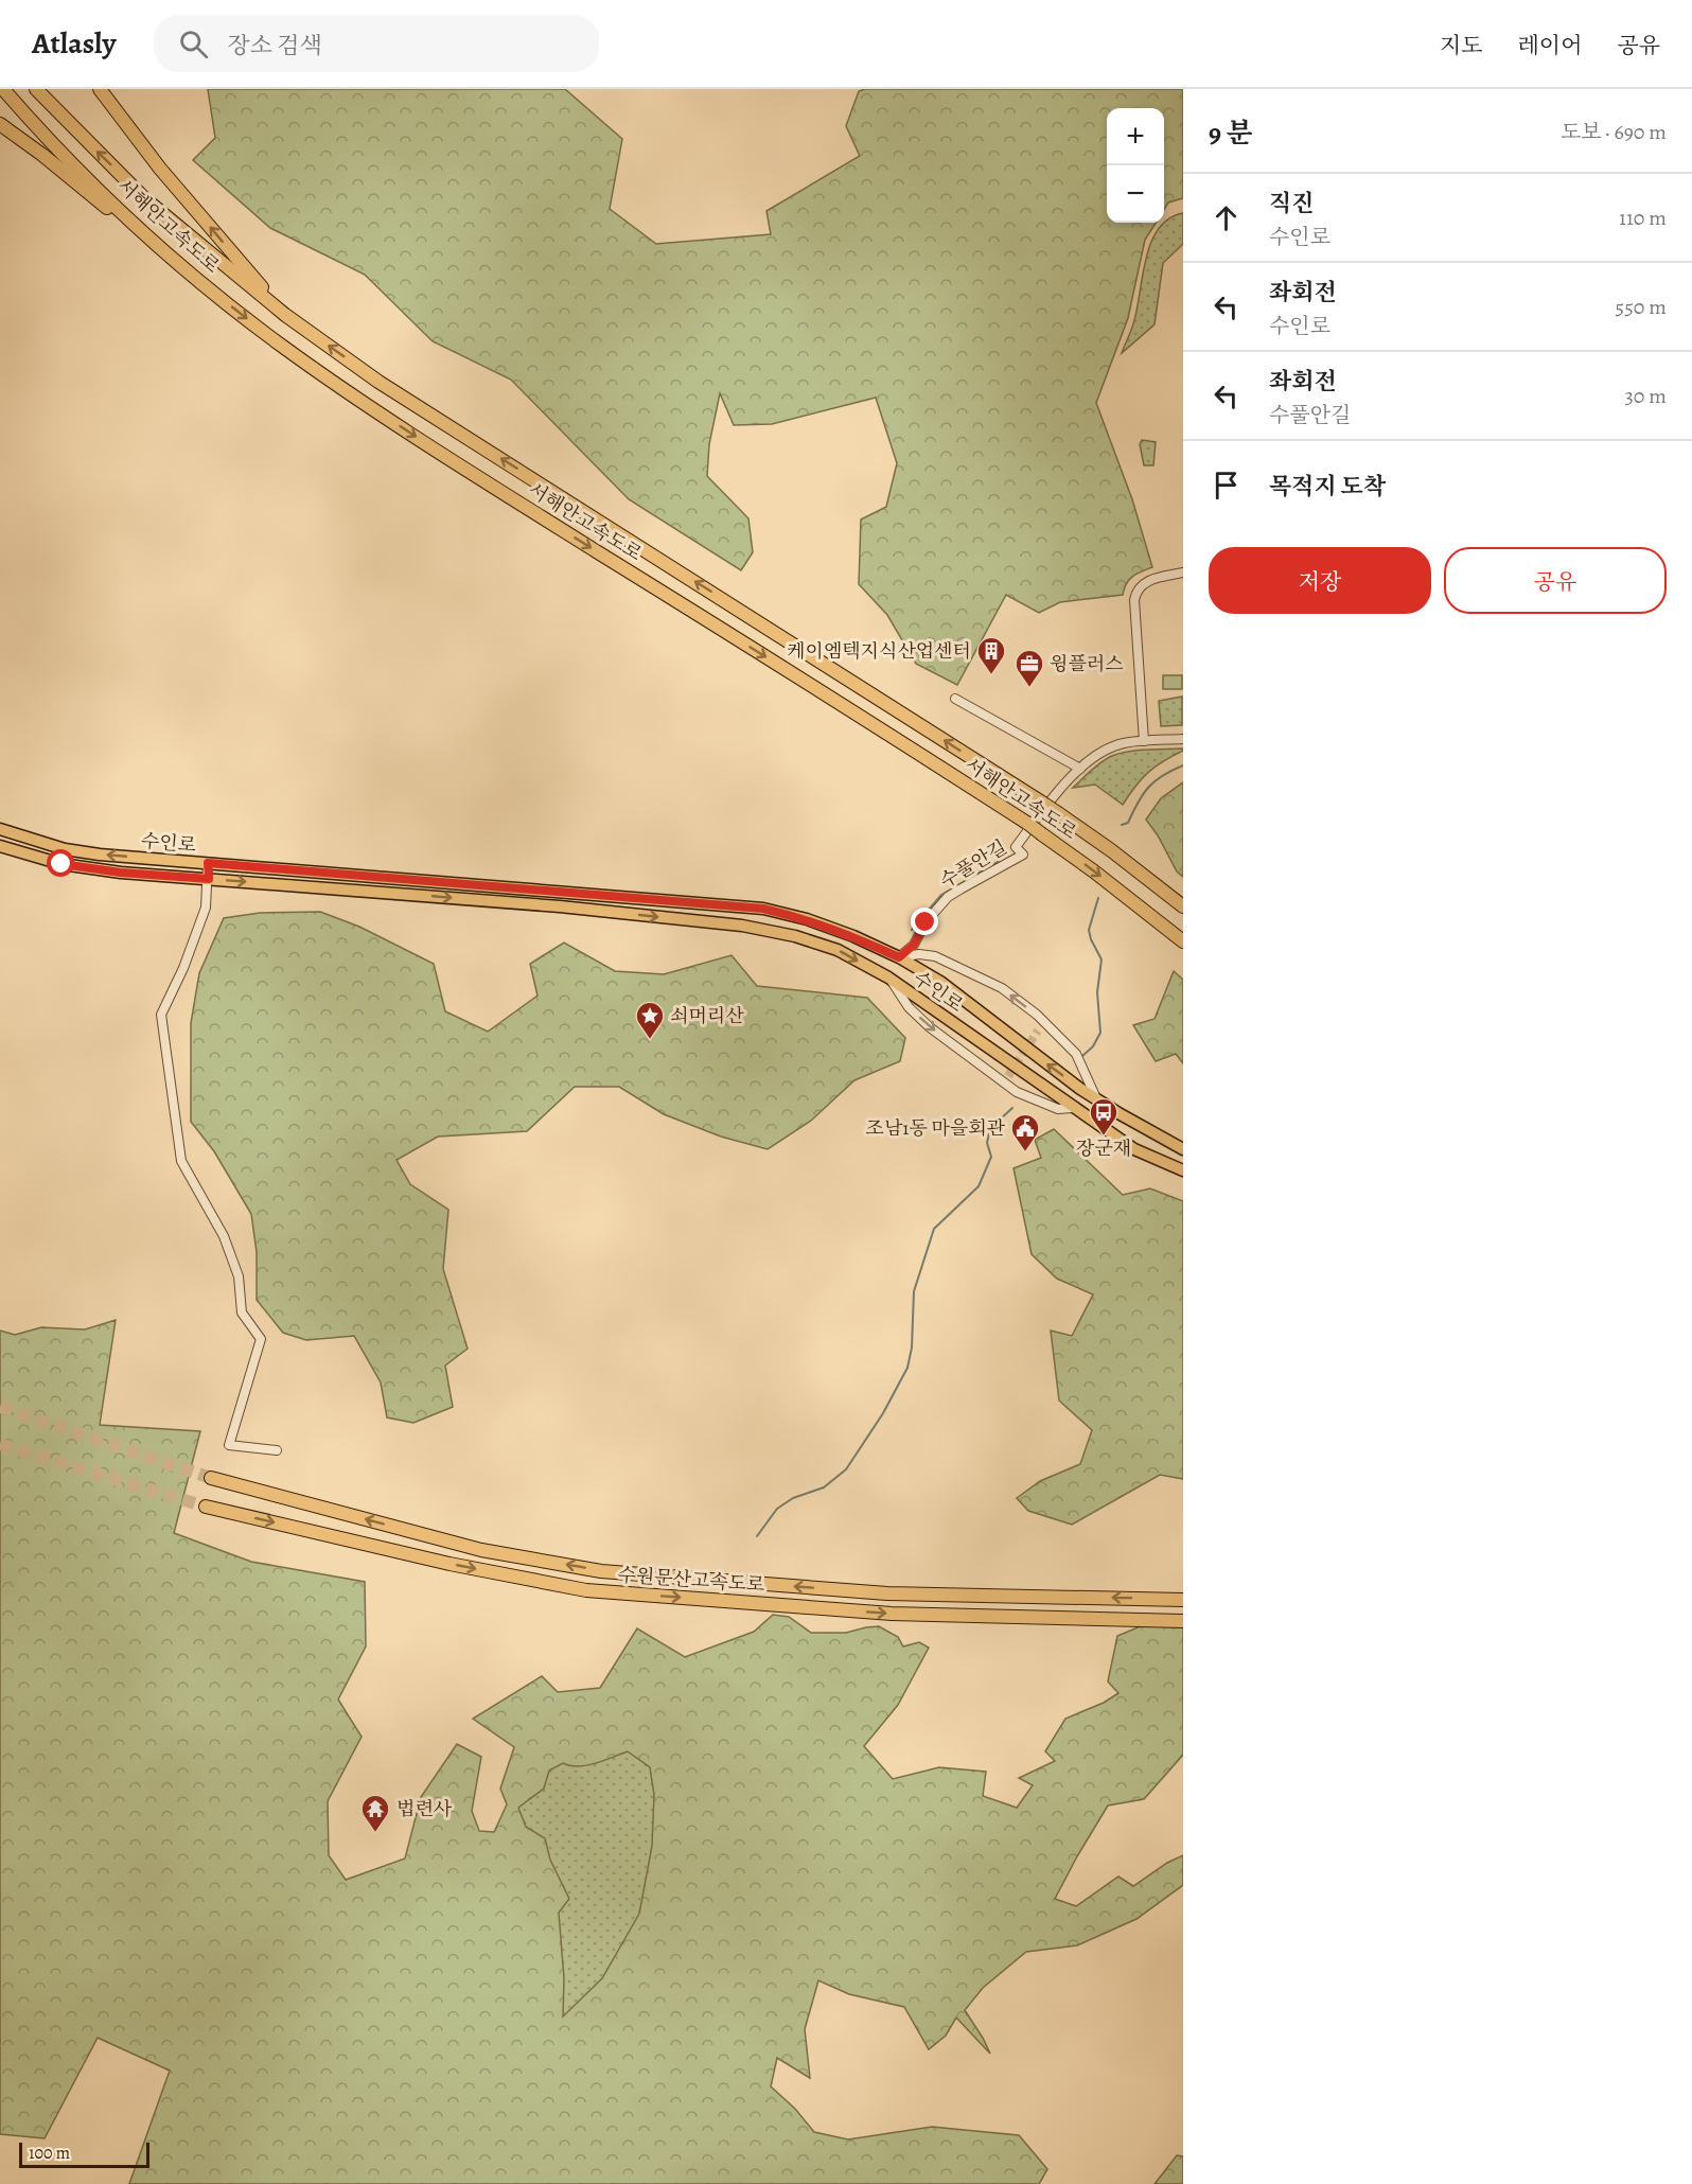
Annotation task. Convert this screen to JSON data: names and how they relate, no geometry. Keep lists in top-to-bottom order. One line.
{"streets":{"highway":["서해안고속도로","수원문산고속도로"],"main road":["수인로"],"street":["수풀안길"]},"crossings":[["수인로","수풀안길"]],"places":{"building":["케이엠텍지식산업센터"],"office":["윙플러스"],"place":["쇠머리산"],"bus stop":["장군재"],"public building":["조남1동 마을회관"],"temple":["법련사"]},"scale_bar":"100 m","page":{"header":"Atlasly","search":"장소 검색","nav":["지도","레이어","공유"],"heading":["9 분","도보 · 690 m"],"map_buttons":["+","−"],"list":[["직진","수인로","110 m"],["좌회전","수인로","550 m"],["좌회전","수풀안길","30 m"],"목적지 도착"],"buttons":["저장","공유"],"scale":"100 m"}}
